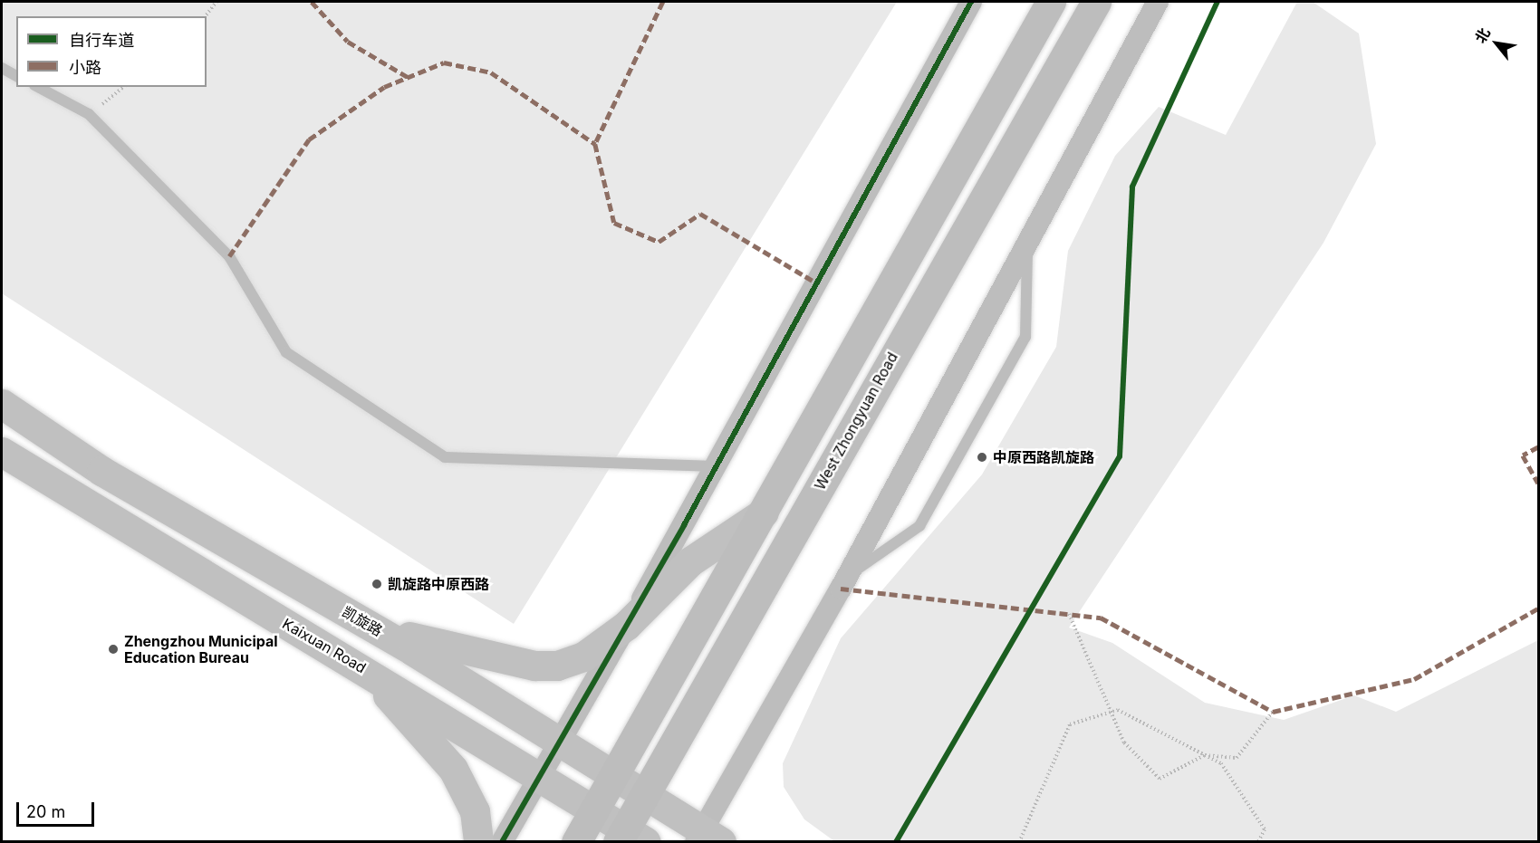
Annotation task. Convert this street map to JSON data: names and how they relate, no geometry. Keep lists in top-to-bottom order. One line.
{"streets":{"main road":["West Zhongyuan Road","凯旋路","Kaixuan Road"]},"crossings":[["West Zhongyuan Road","凯旋路"],["West Zhongyuan Road","Kaixuan Road"]],"places":["中原西路凯旋路","凯旋路中原西路","Zhengzhou Municipal Education Bureau"],"legend":["自行车道","小路"],"scale_bar":"20 m","north":"top left"}
